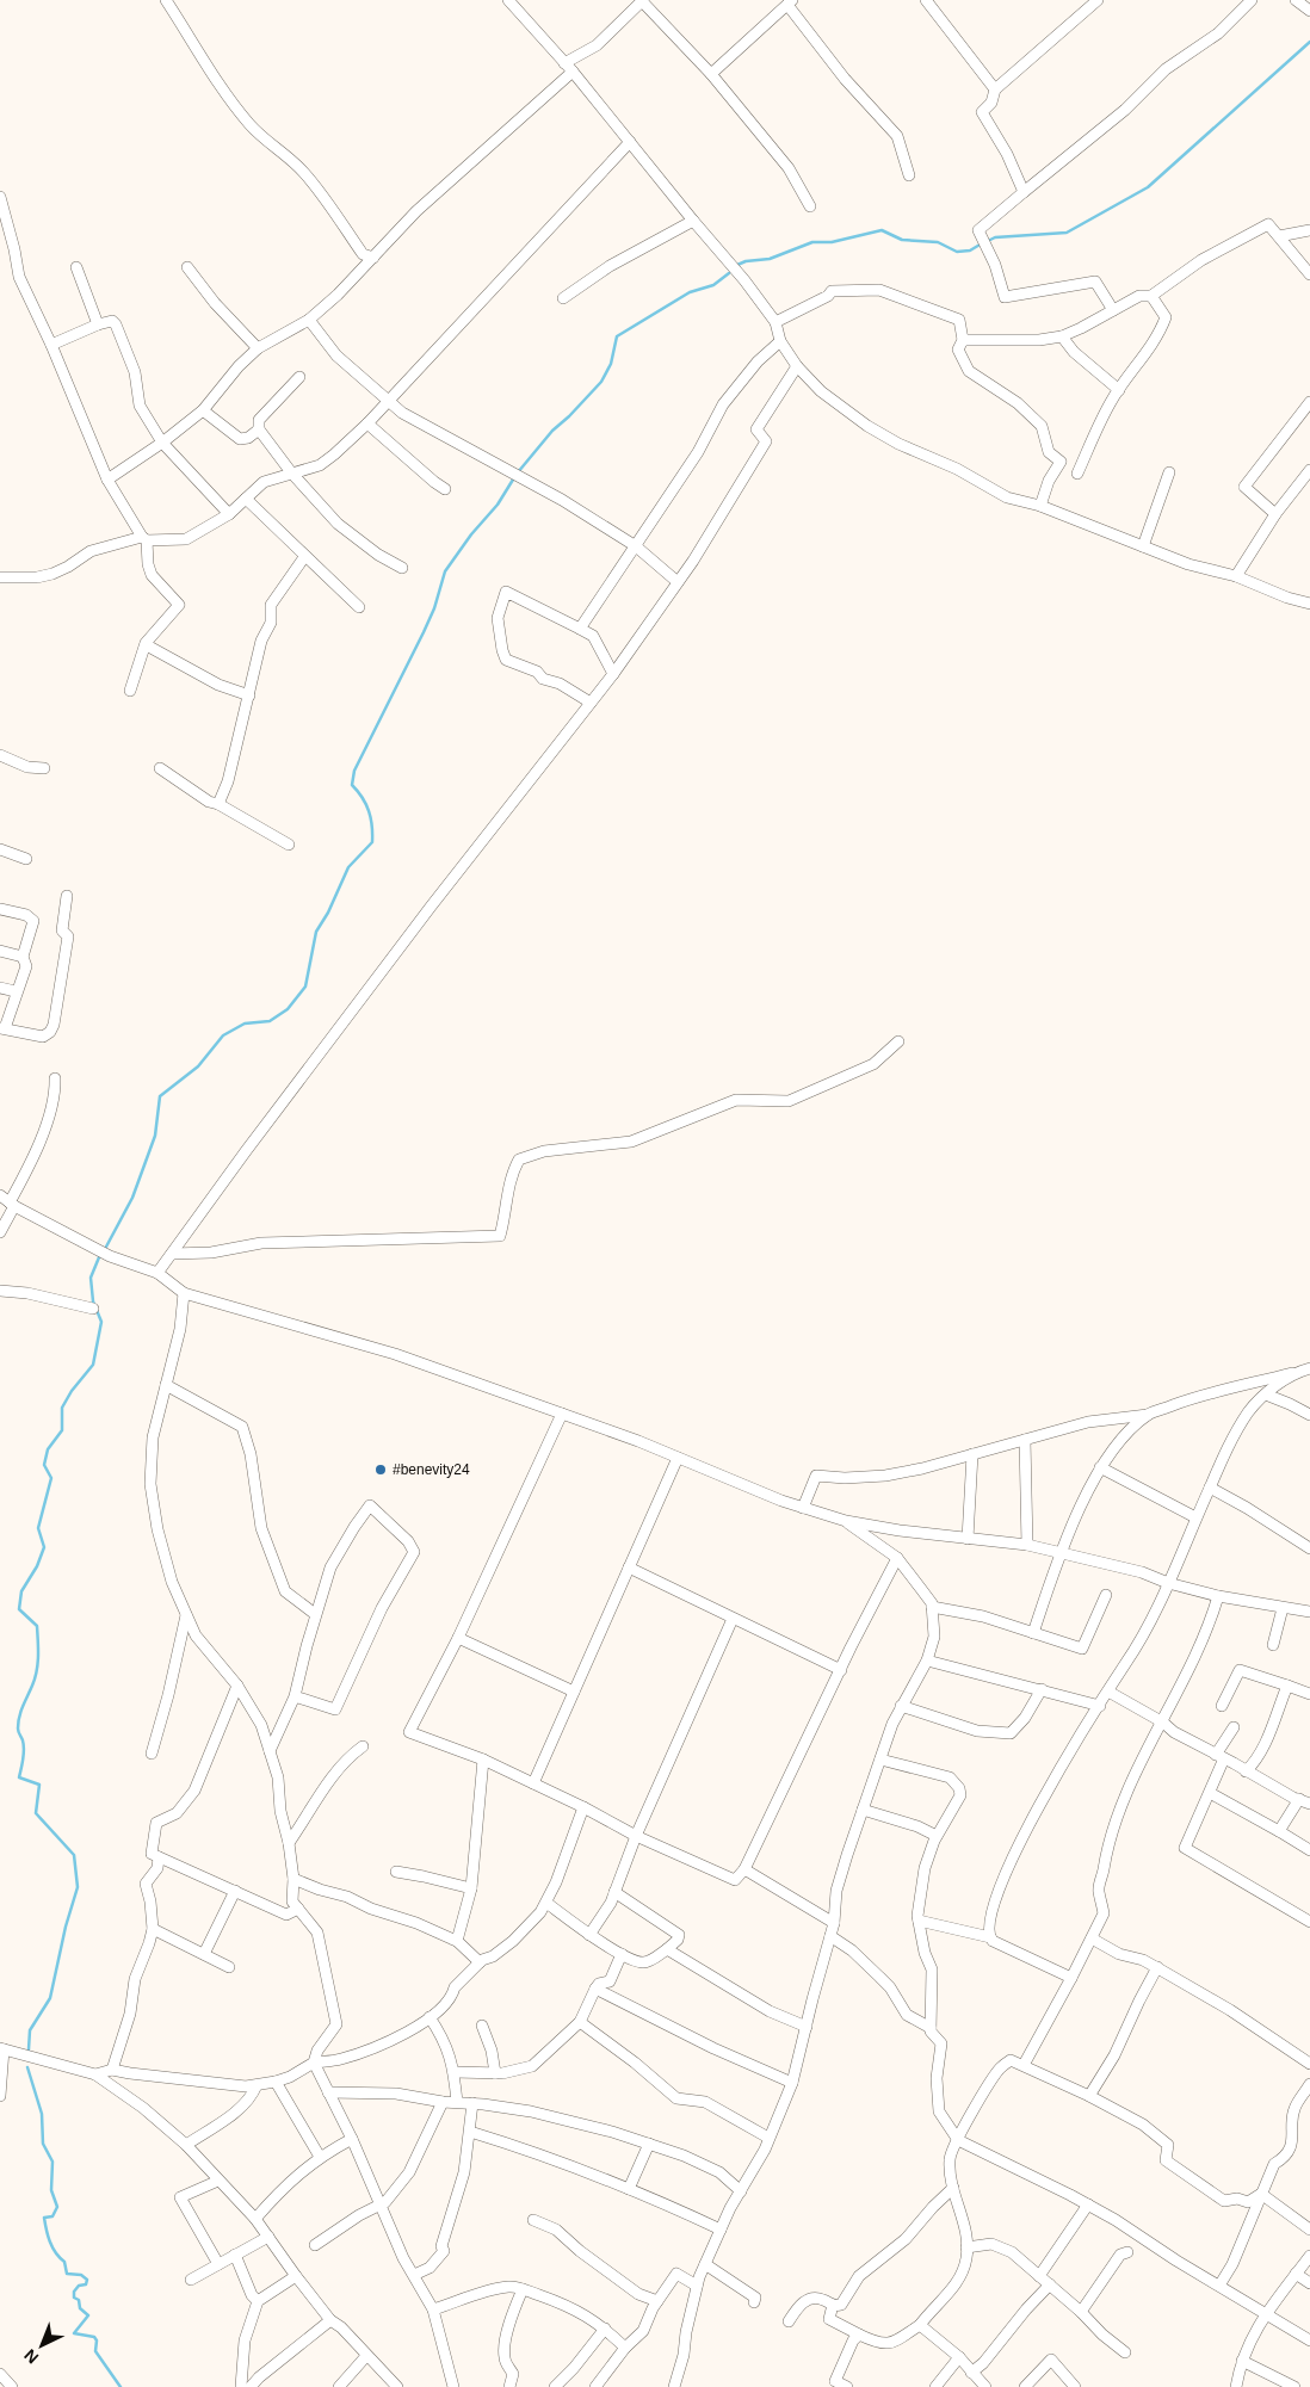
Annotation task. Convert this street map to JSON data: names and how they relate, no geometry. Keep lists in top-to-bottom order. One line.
{"places":["#benevity24"],"north":"bottom left"}
